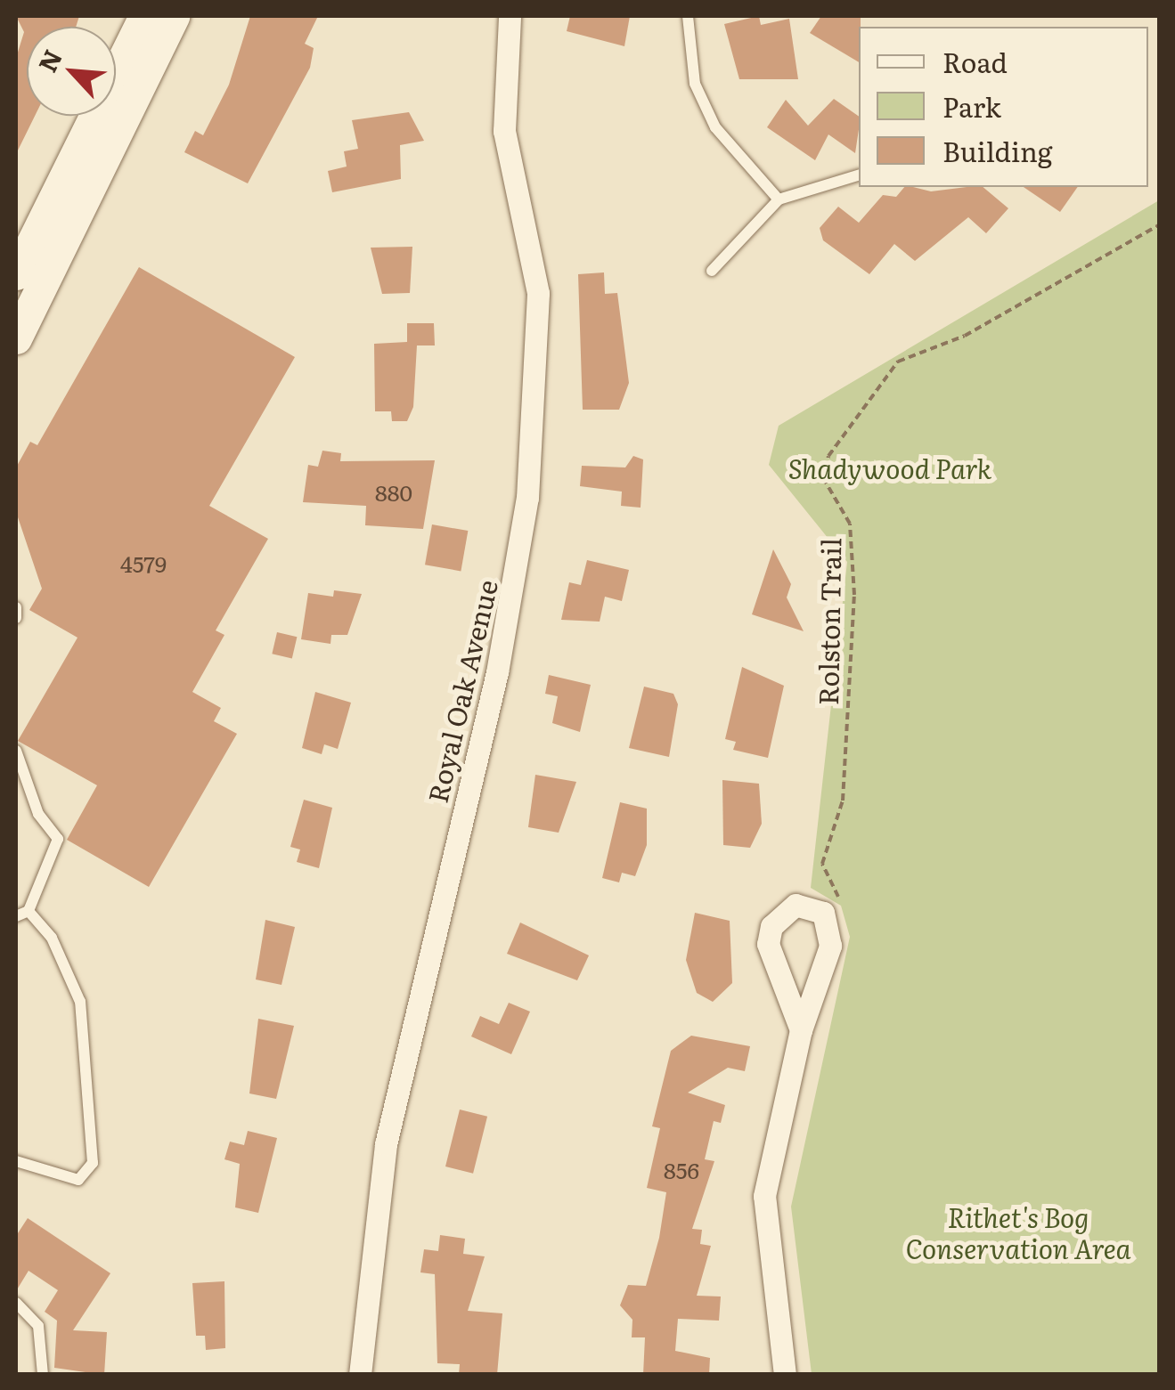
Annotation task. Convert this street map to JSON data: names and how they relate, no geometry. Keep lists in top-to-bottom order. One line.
{"streets":{"street":["Royal Oak Avenue"],"path":["Rolston Trail"]},"parks":["Shadywood Park","Rithet's Bog Conservation Area"],"house_numbers":["880","4579","856"],"legend":["Road","Park","Building"],"north":"top left"}
